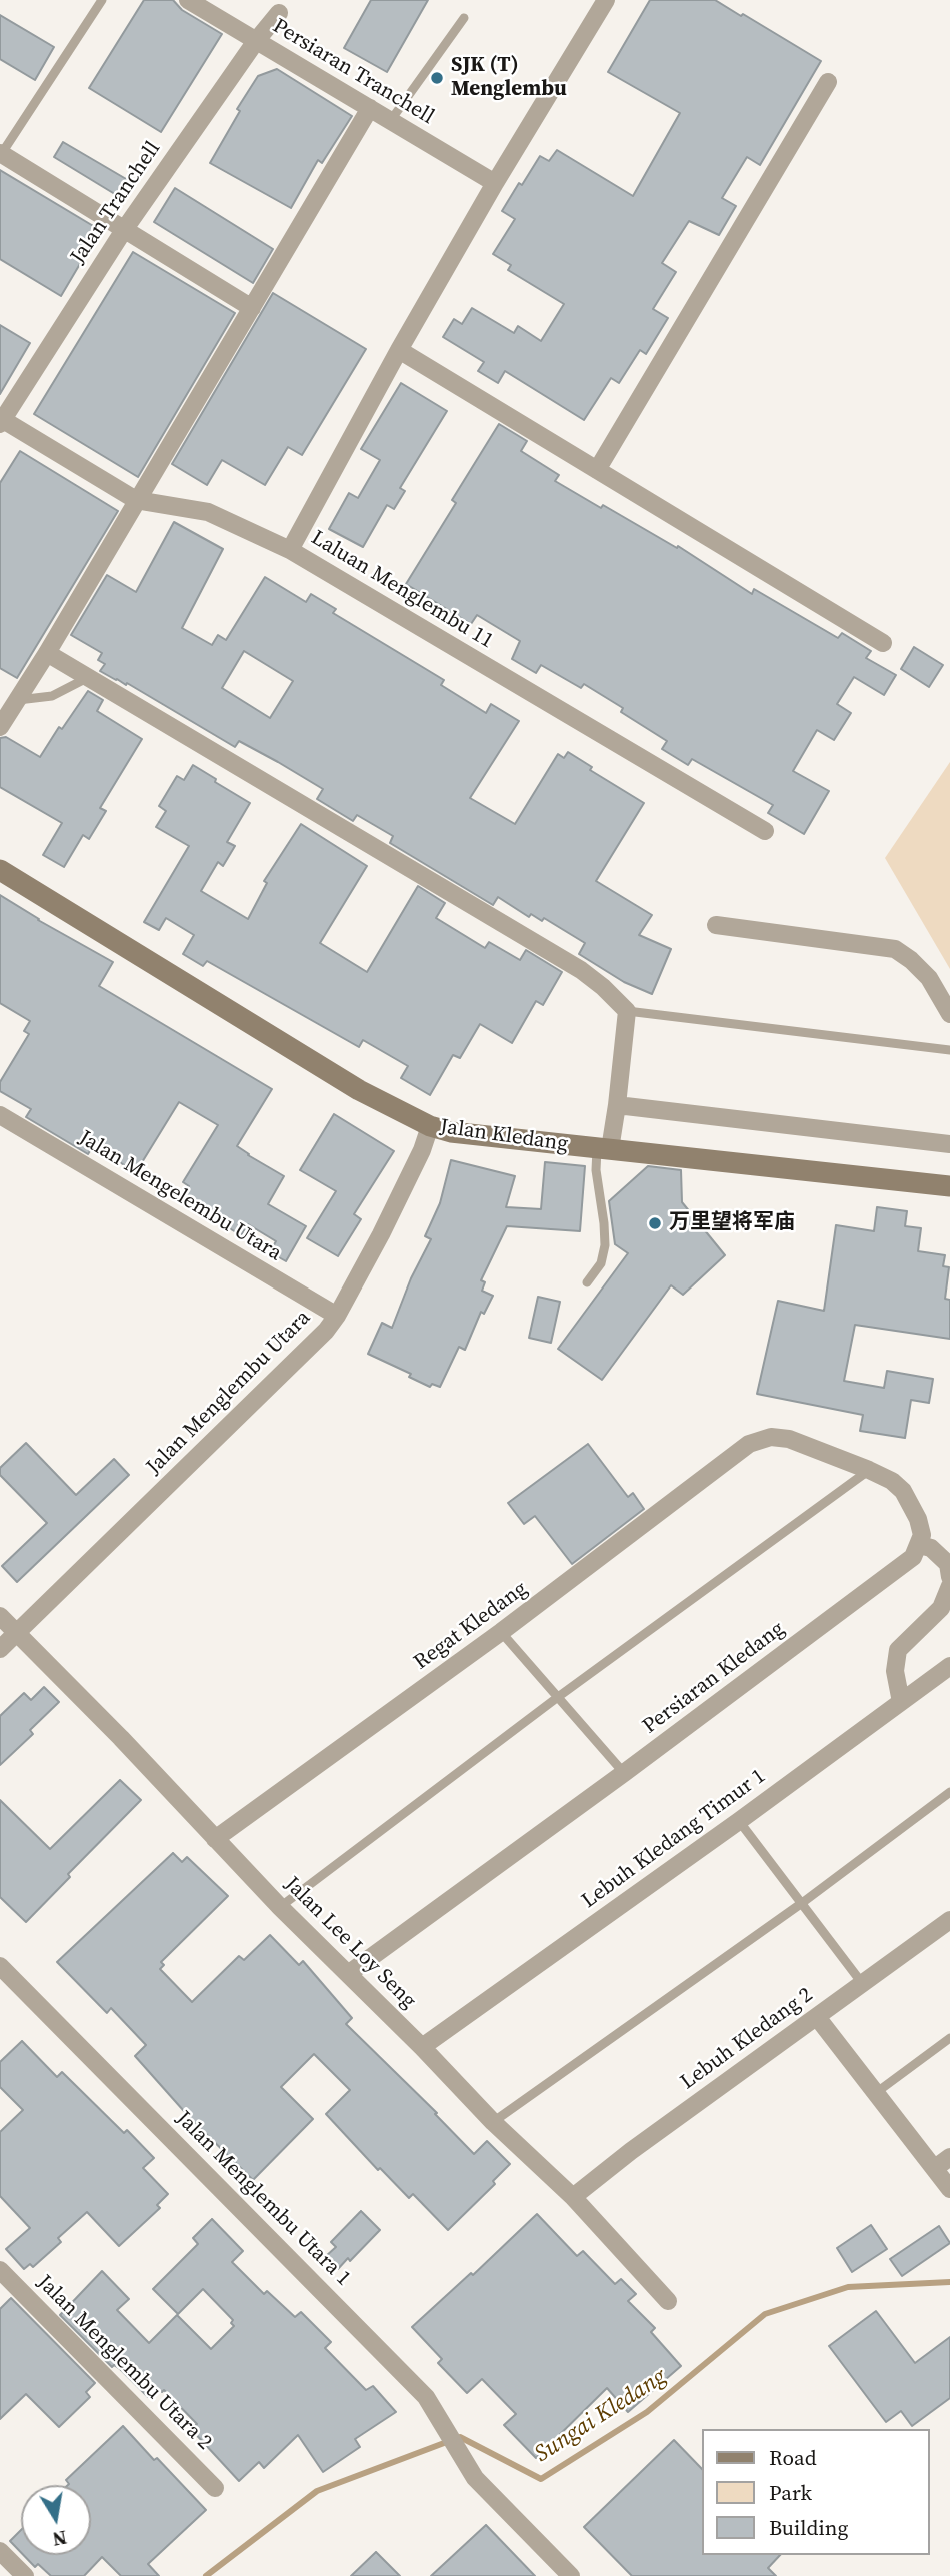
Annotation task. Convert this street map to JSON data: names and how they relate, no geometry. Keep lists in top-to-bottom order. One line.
{"streets":{"main road":["Jalan Kledang"],"street":["Persiaran Tranchell","Jalan Tranchell","Laluan Menglembu 11","Jalan Mengelembu Utara","Jalan Menglembu Utara","Regat Kledang","Persiaran Kledang","Lebuh Kledang Timur 1","Jalan Lee Loy Seng","Lebuh Kledang 2","Jalan Menglembu Utara 1","Jalan Menglembu Utara 2"]},"crossings":[["Persiaran Tranchell","Jalan Tranchell"],["Jalan Tranchell","Laluan Menglembu 11"],["Jalan Kledang","Jalan Menglembu Utara"],["Jalan Mengelembu Utara","Jalan Menglembu Utara"],["Jalan Menglembu Utara","Jalan Lee Loy Seng"],["Regat Kledang","Jalan Lee Loy Seng"],["Persiaran Kledang","Jalan Lee Loy Seng"],["Lebuh Kledang Timur 1","Jalan Lee Loy Seng"],["Jalan Lee Loy Seng","Lebuh Kledang 2"]],"water":["Sungai Kledang"],"places":["SJK (T) Menglembu","万里望将军庙"],"legend":["Road","Park","Building"],"north":"bottom"}
